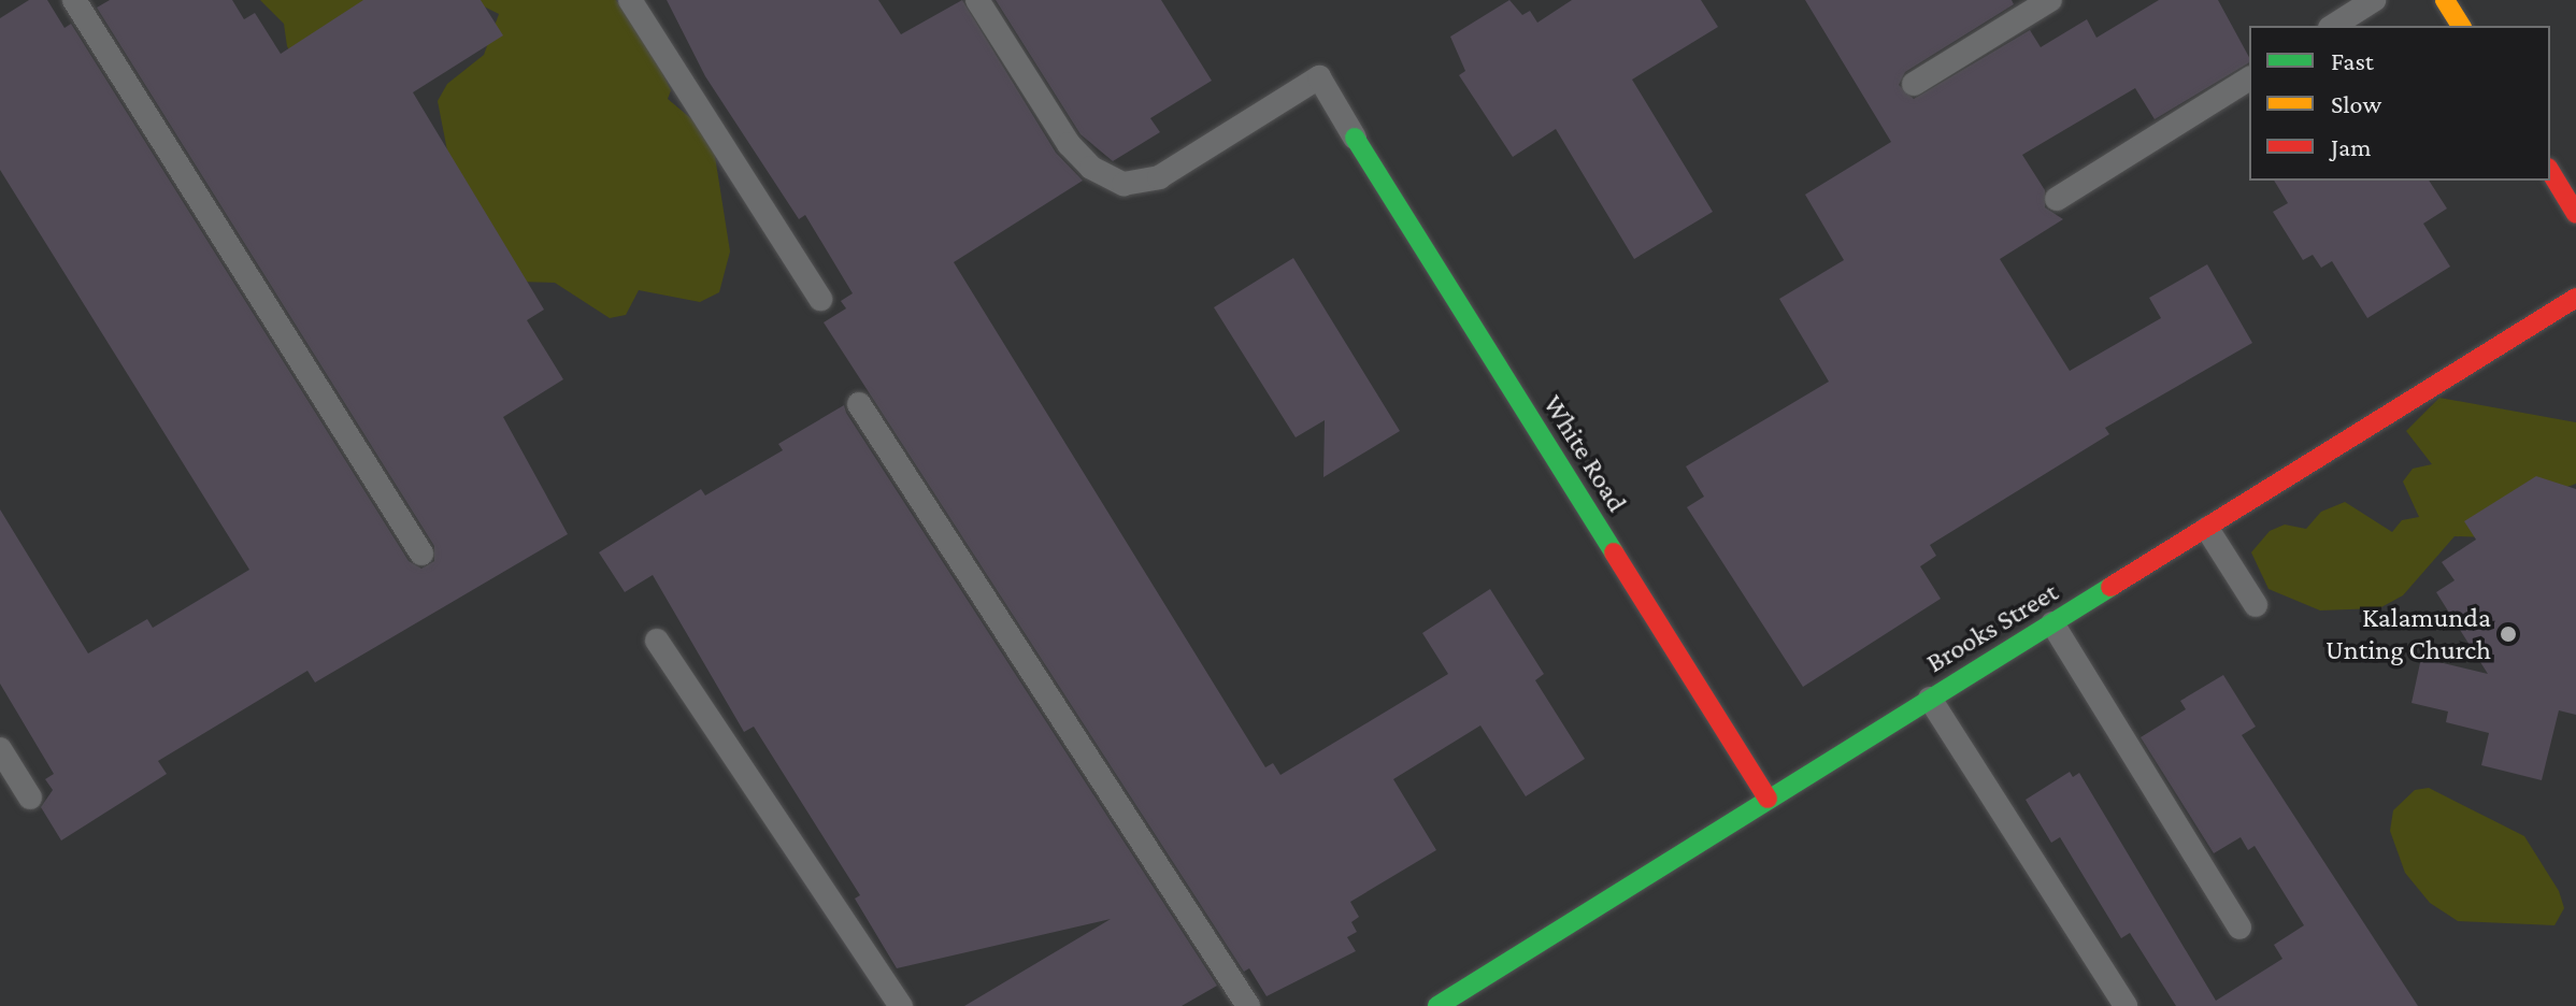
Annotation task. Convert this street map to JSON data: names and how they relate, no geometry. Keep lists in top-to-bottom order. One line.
{"streets":{"street":["White Road","Brooks Street"]},"crossings":[["White Road","Brooks Street"]],"places":["Kalamunda Unting Church"],"legend":["Fast","Slow","Jam"]}
